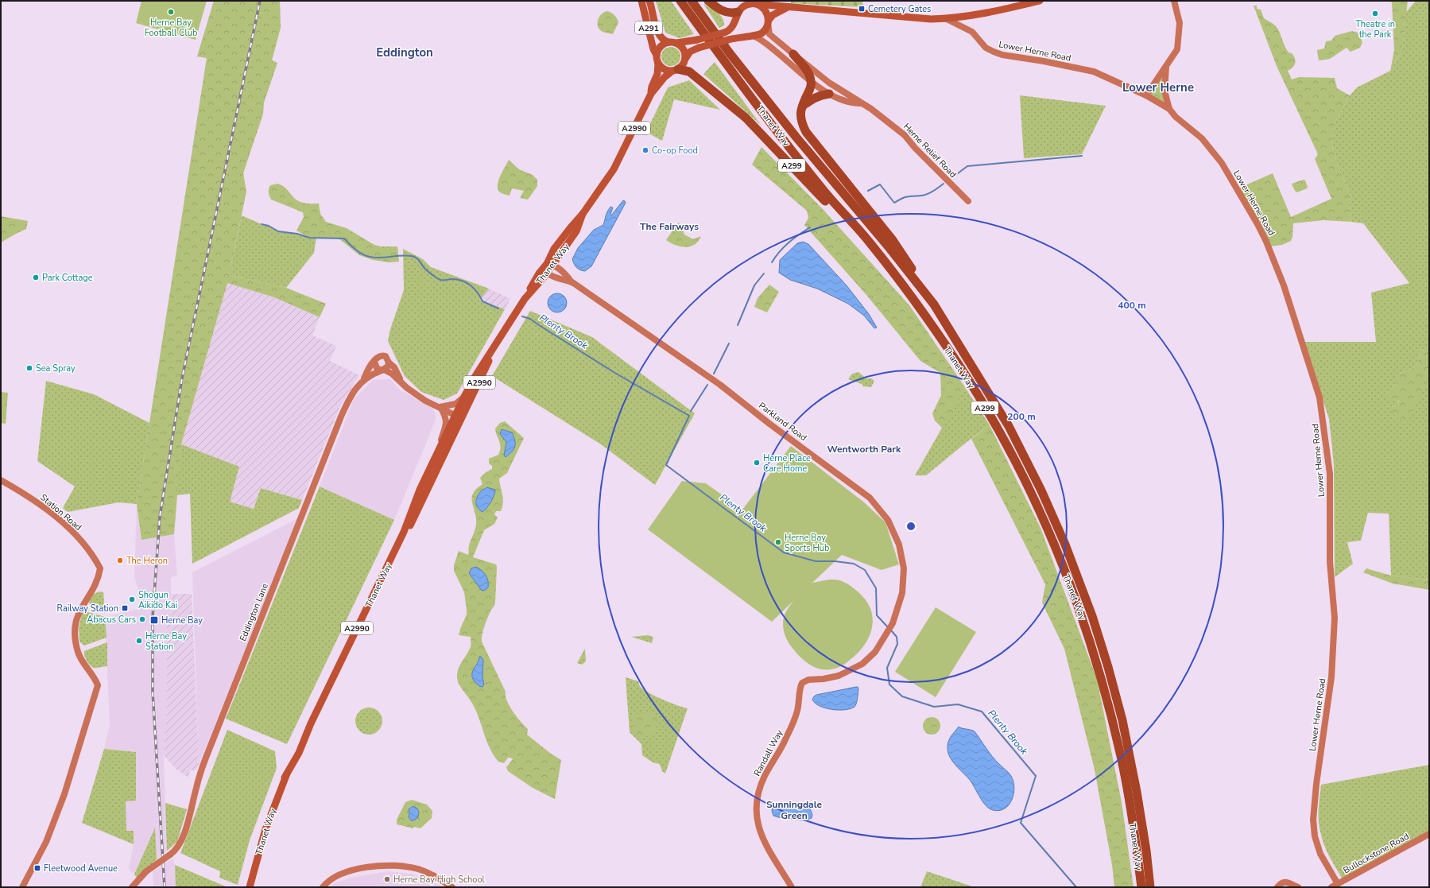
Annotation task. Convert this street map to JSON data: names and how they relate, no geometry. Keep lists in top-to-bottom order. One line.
{"streets":{"highway":["Thanet Way","A299"],"main road":["A291","A2990"],"street":["Lower Herne Road","Herne Relief Road","Parkland Road","Station Road","Eddington Lane","Randall Way","Bullockstone Road"]},"crossings":[["A291","Thanet Way"],["A291","A299"],["Lower Herne Road","Bullockstone Road"],["Thanet Way","A299"],["Thanet Way","Parkland Road"],["Parkland Road","Randall Way"]],"districts":["Eddington","Lower Herne","The Fairways","Wentworth Park","Sunningdale Green"],"water":["Plenty Brook"],"places":{"transit":["Cemetery Gates","Railway Station","Herne Bay","Fleetwood Avenue"],"other":["Herne Bay Football Club","Theatre in the Park","Co-op Food","Park Cottage","Sea Spray","Herne Place Care Home","Herne Bay Sports Hub","The Heron","Shogun Aikido Kai","Abacus Cars","Herne Bay Station","Herne Bay High School"]},"rings":["400 m","200 m"]}
